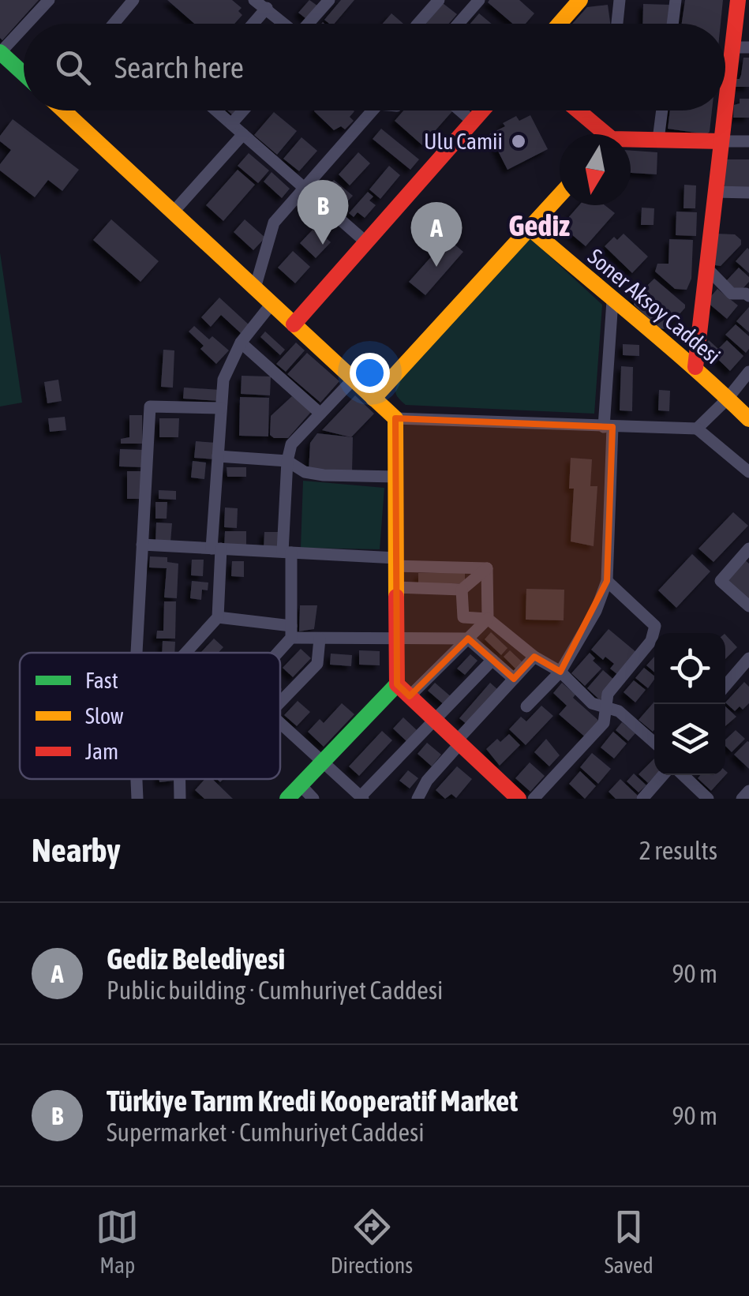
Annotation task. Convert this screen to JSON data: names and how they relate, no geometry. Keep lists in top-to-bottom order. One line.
{"streets":{"street":["Soner Aksoy Caddesi"]},"districts":["Gediz"],"places":["Ulu Camii"],"legend":["Fast","Slow","Jam"],"north":"bottom","page":{"search":"Search here","pins":["B","A"],"heading":["Nearby","2 results"],"list":[{"mark":"A","name":"Gediz Belediyesi","note":"Public building · Cumhuriyet Caddesi","value":"90 m"},{"mark":"B","name":"Türkiye Tarım Kredi Kooperatif Market","note":"Supermarket · Cumhuriyet Caddesi","value":"90 m"}],"nav":["Map","Directions","Saved"]}}
